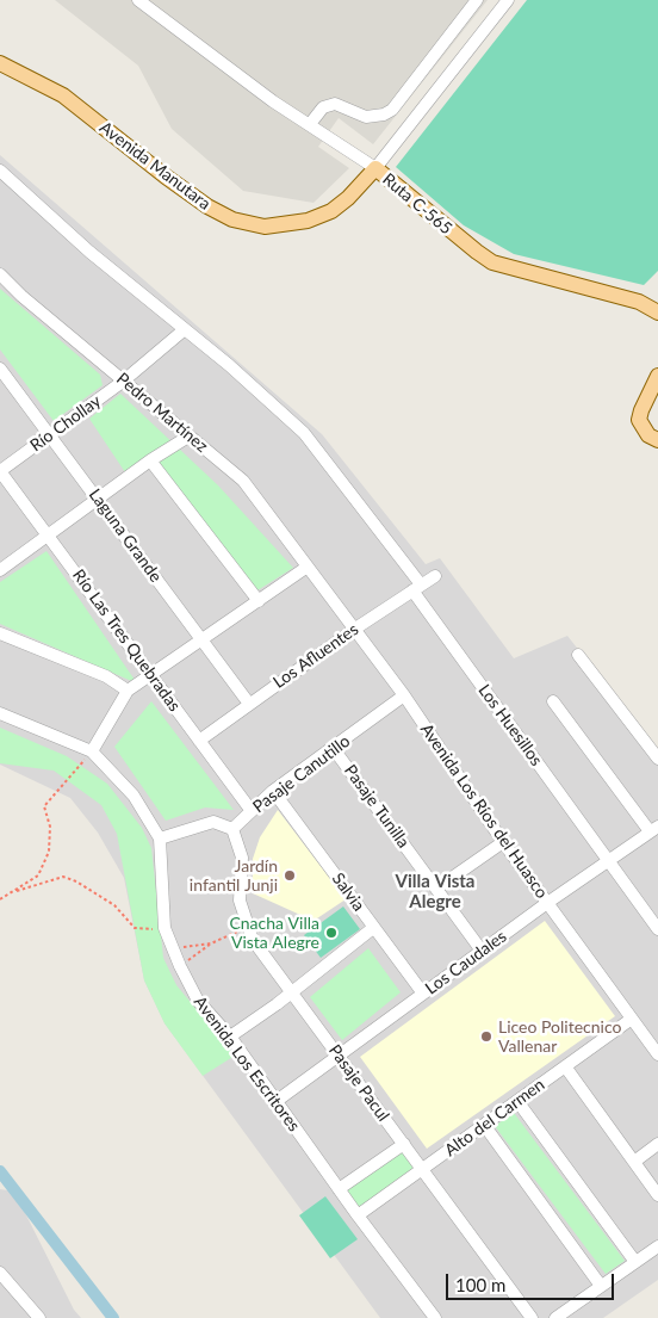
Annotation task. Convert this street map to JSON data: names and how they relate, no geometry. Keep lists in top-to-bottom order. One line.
{"streets":{"main road":["Avenida Manutara","Ruta C-565"],"street":["Pedro Martínez","Río Chollay","Laguna Grande","Río Las Tres Quebradas","Los Afluentes","Los Huesillos","Pasaje Canutillo","Pasaje Tunilla","Avenida Los Ríos del Huasco","Salvia","Los Caudales","Avenida Los Escritores","Pasaje Pacul","Alto del Carmen"]},"crossings":[["Avenida Manutara","Ruta C-565"],["Pedro Martínez","Río Chollay"],["Pedro Martínez","Avenida Los Ríos del Huasco"],["Río Chollay","Laguna Grande"],["Río Chollay","Río Las Tres Quebradas"],["Río Chollay","Los Huesillos"],["Laguna Grande","Los Afluentes"],["Río Las Tres Quebradas","Los Afluentes"],["Río Las Tres Quebradas","Pasaje Canutillo"],["Los Afluentes","Los Huesillos"],["Los Afluentes","Avenida Los Ríos del Huasco"],["Los Huesillos","Los Caudales"],["Pasaje Canutillo","Pasaje Tunilla"],["Pasaje Canutillo","Avenida Los Ríos del Huasco"],["Pasaje Canutillo","Salvia"],["Pasaje Canutillo","Pasaje Pacul"],["Pasaje Tunilla","Los Caudales"],["Avenida Los Ríos del Huasco","Los Caudales"],["Avenida Los Ríos del Huasco","Alto del Carmen"],["Salvia","Los Caudales"],["Los Caudales","Avenida Los Escritores"],["Los Caudales","Pasaje Pacul"],["Avenida Los Escritores","Alto del Carmen"],["Pasaje Pacul","Alto del Carmen"]],"districts":["Villa Vista Alegre"],"places":["Jardín infantil Junji","Cnacha Villa Vista Alegre","Liceo Politecnico Vallenar"],"scale_bar":"100 m"}
